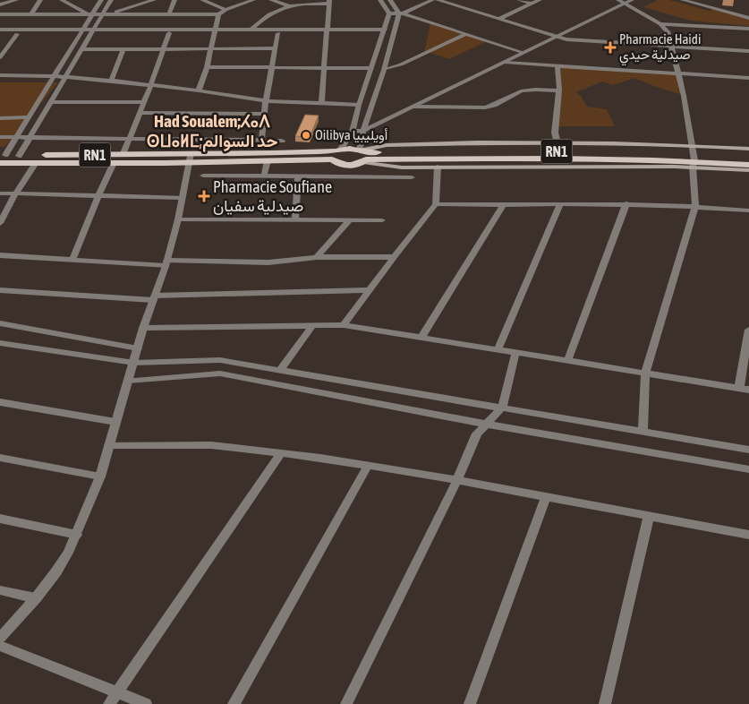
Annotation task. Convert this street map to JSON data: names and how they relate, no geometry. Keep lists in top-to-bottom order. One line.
{"streets":{"main road":["RN1"]},"districts":["Had Soualem;ⵃⴰⴷ ⵙⵡⴰⵍⵎ;حد السوالم"],"places":{"health":["Pharmacie Haidi صيدلية حيدي","Pharmacie Soufiane صيدلية سفيان"],"other":["Oilibya أويليبيا"]}}
